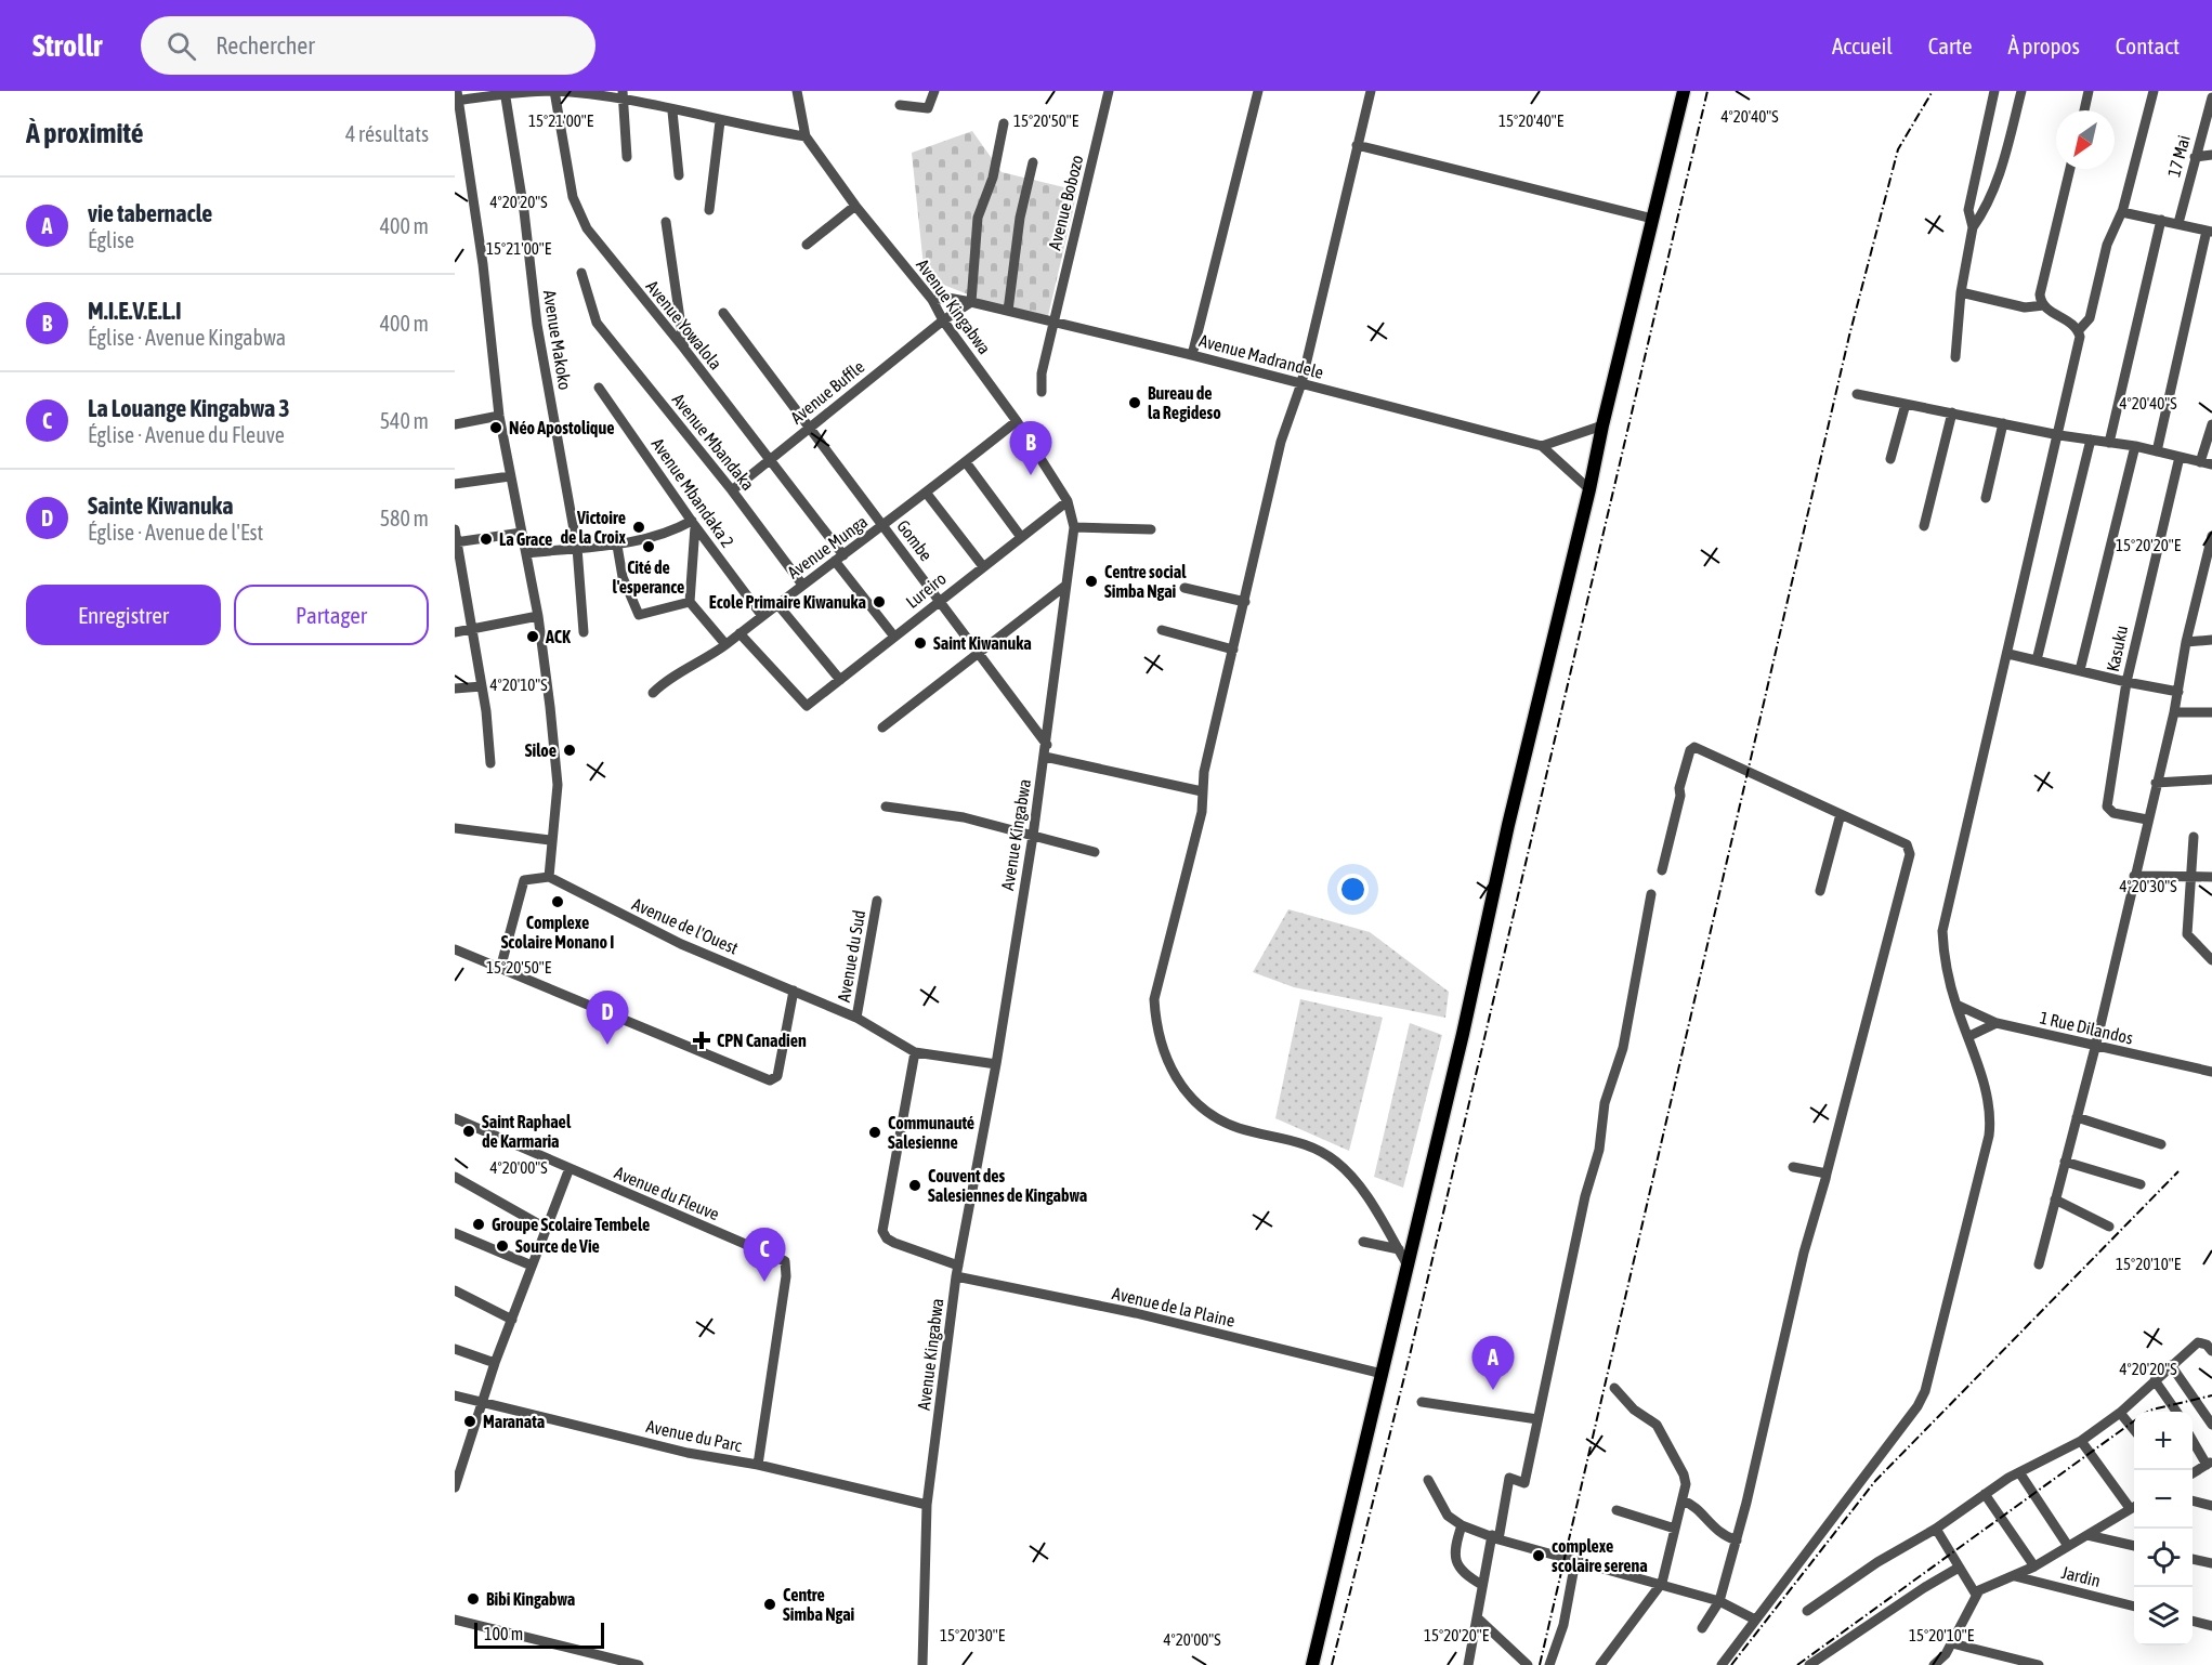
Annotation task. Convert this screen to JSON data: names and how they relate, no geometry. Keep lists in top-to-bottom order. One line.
{"streets":{"street":["17 Mai","Avenue Bobozo","Avenue Kingabwa","Avenue Yowalola","Avenue Makoko","Avenue Madrandele","Avenue Buffle","Avenue Mbandaka","Avenue Mbandaka 2","Gombe","Avenue Munga","Lureiro","Kasuku","Avenue de l'Ouest","Avenue du Sud","1 Rue Dilandos","Avenue du Fleuve","Avenue de la Plaine","Avenue du Parc","Jardin"]},"crossings":[["Avenue Bobozo","Avenue Madrandele"],["Avenue Kingabwa","Avenue Madrandele"],["Avenue Kingabwa","Avenue Buffle"],["Avenue Kingabwa","Gombe"],["Avenue Kingabwa","Avenue Munga"],["Avenue Kingabwa","Lureiro"],["Avenue Kingabwa","Avenue de l'Ouest"],["Avenue Kingabwa","Avenue de la Plaine"],["Avenue Kingabwa","Avenue du Parc"],["Avenue Yowalola","Avenue Buffle"],["Avenue Yowalola","Avenue Munga"],["Avenue Yowalola","Lureiro"],["Avenue Madrandele","Avenue Buffle"],["Avenue Buffle","Avenue Mbandaka"],["Avenue Buffle","Gombe"],["Avenue Mbandaka","Avenue Munga"],["Avenue Mbandaka 2","Avenue Munga"],["Gombe","Avenue Munga"],["Gombe","Lureiro"],["Avenue Munga","Lureiro"],["Avenue de l'Ouest","Avenue du Sud"],["Avenue du Fleuve","Avenue du Parc"]],"places":{"other":["Bureau de la Regideso","Néo Apostolique","Victoire de la Croix","La Grace","Cité de l'esperance","Centre social Simba Ngai","Ecole Primaire Kiwanuka","ACK","Saint Kiwanuka","Siloe","Complexe Scolaire Monano I","Saint Raphael de Karmaria","Communauté Salesienne","Couvent des Salesiennes de Kingabwa","Groupe Scolaire Tembele","Source de Vie","Maranata","complexe scolaire serena","Bibi Kingabwa","Centre Simba Ngai"],"health":["CPN Canadien"]},"scale_bar":"100 m","north":"bottom left","page":{"header":"Strollr","search":"Rechercher","nav":["Accueil","Carte","À propos","Contact"],"heading":["À proximité","4 résultats"],"list":[{"mark":"A","name":"vie tabernacle","note":"Église","value":"400 m"},{"mark":"B","name":"M.I.E.V.E.L.I","note":"Église · Avenue Kingabwa","value":"400 m"},{"mark":"C","name":"La Louange Kingabwa 3","note":"Église · Avenue du Fleuve","value":"540 m"},{"mark":"D","name":"Sainte Kiwanuka","note":"Église · Avenue de l'Est","value":"580 m"}],"pins":["B","D","C","A"],"buttons":["Enregistrer","Partager"],"map_buttons":["+","−"],"scale":"100 m"},"coordinates":["4°20'40\"S","15°21'00\"E","15°20'50\"E","15°20'40\"E","4°20'20\"S","15°20'20\"E","4°20'10\"S","4°20'30\"S","4°20'00\"S","15°20'10\"E","15°20'30\"E"]}
